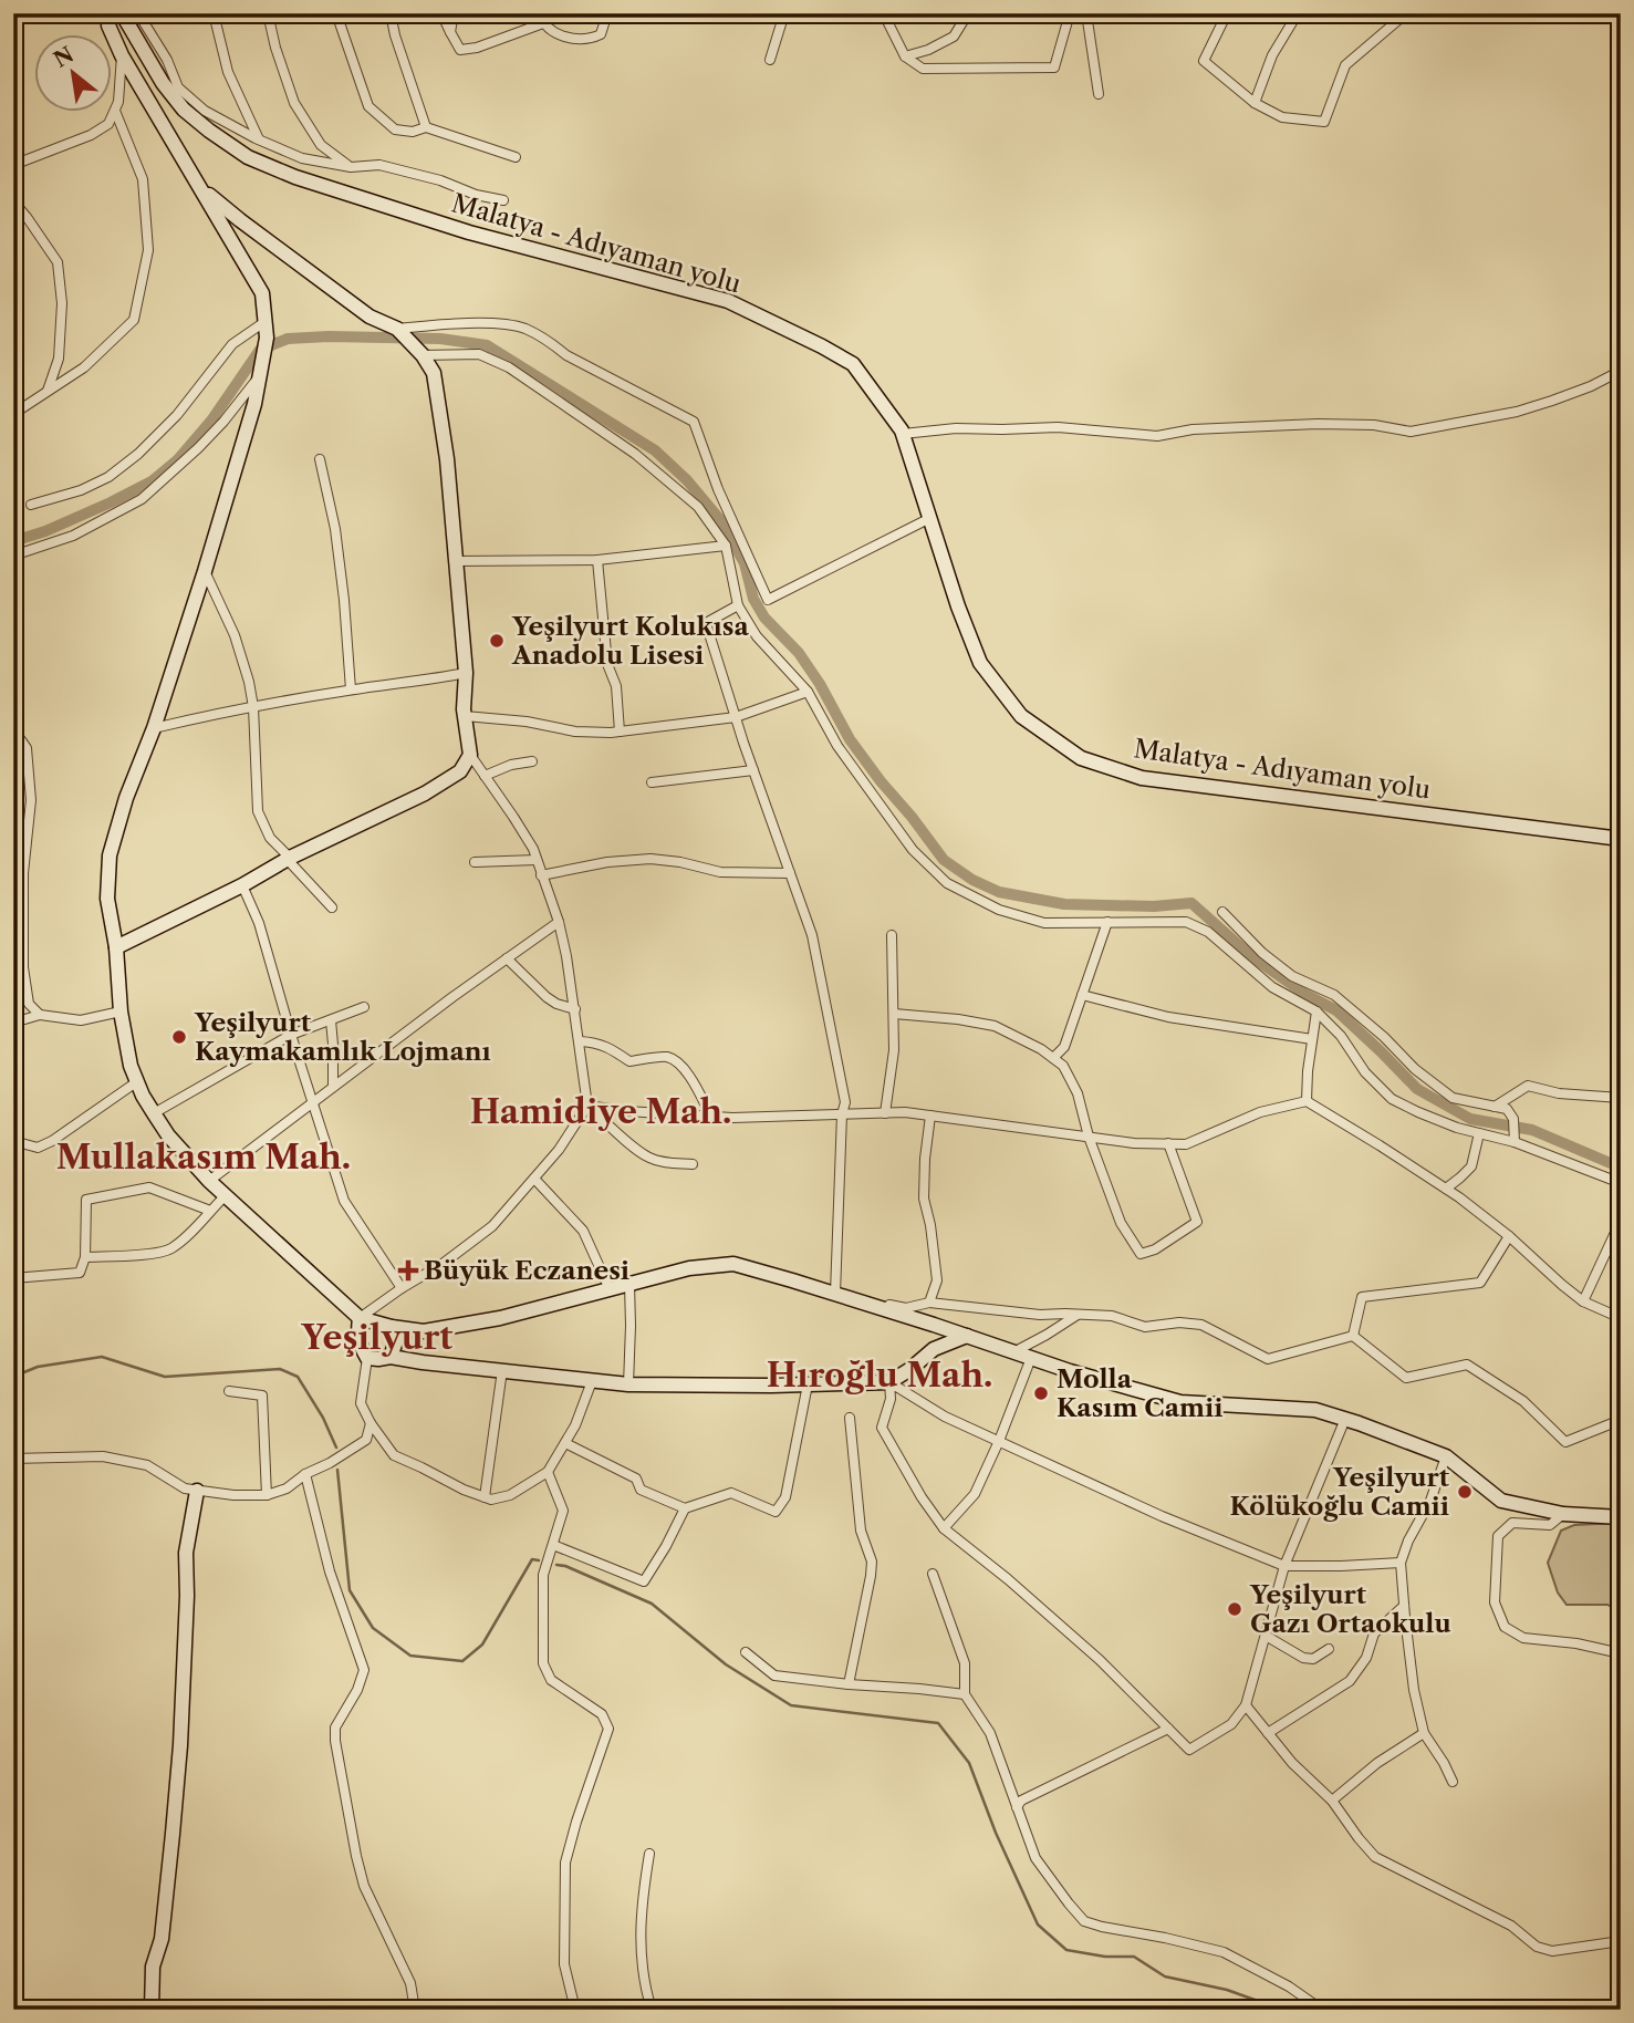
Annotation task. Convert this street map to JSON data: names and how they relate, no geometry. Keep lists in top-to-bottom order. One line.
{"streets":{"main road":["Malatya - Adıyaman yolu"]},"districts":["Hamidiye Mah.","Mullakasım Mah.","Yeşilyurt","Hıroğlu Mah."],"places":{"other":["Yeşilyurt Kolukısa Anadolu Lisesi","Yeşilyurt Kaymakamlık Lojmanı","Molla Kasım Camii","Yeşilyurt Kölükoğlu Camii","Yeşilyurt Gazı Ortaokulu"],"health":["Büyük Eczanesi"]},"north":"top left"}
